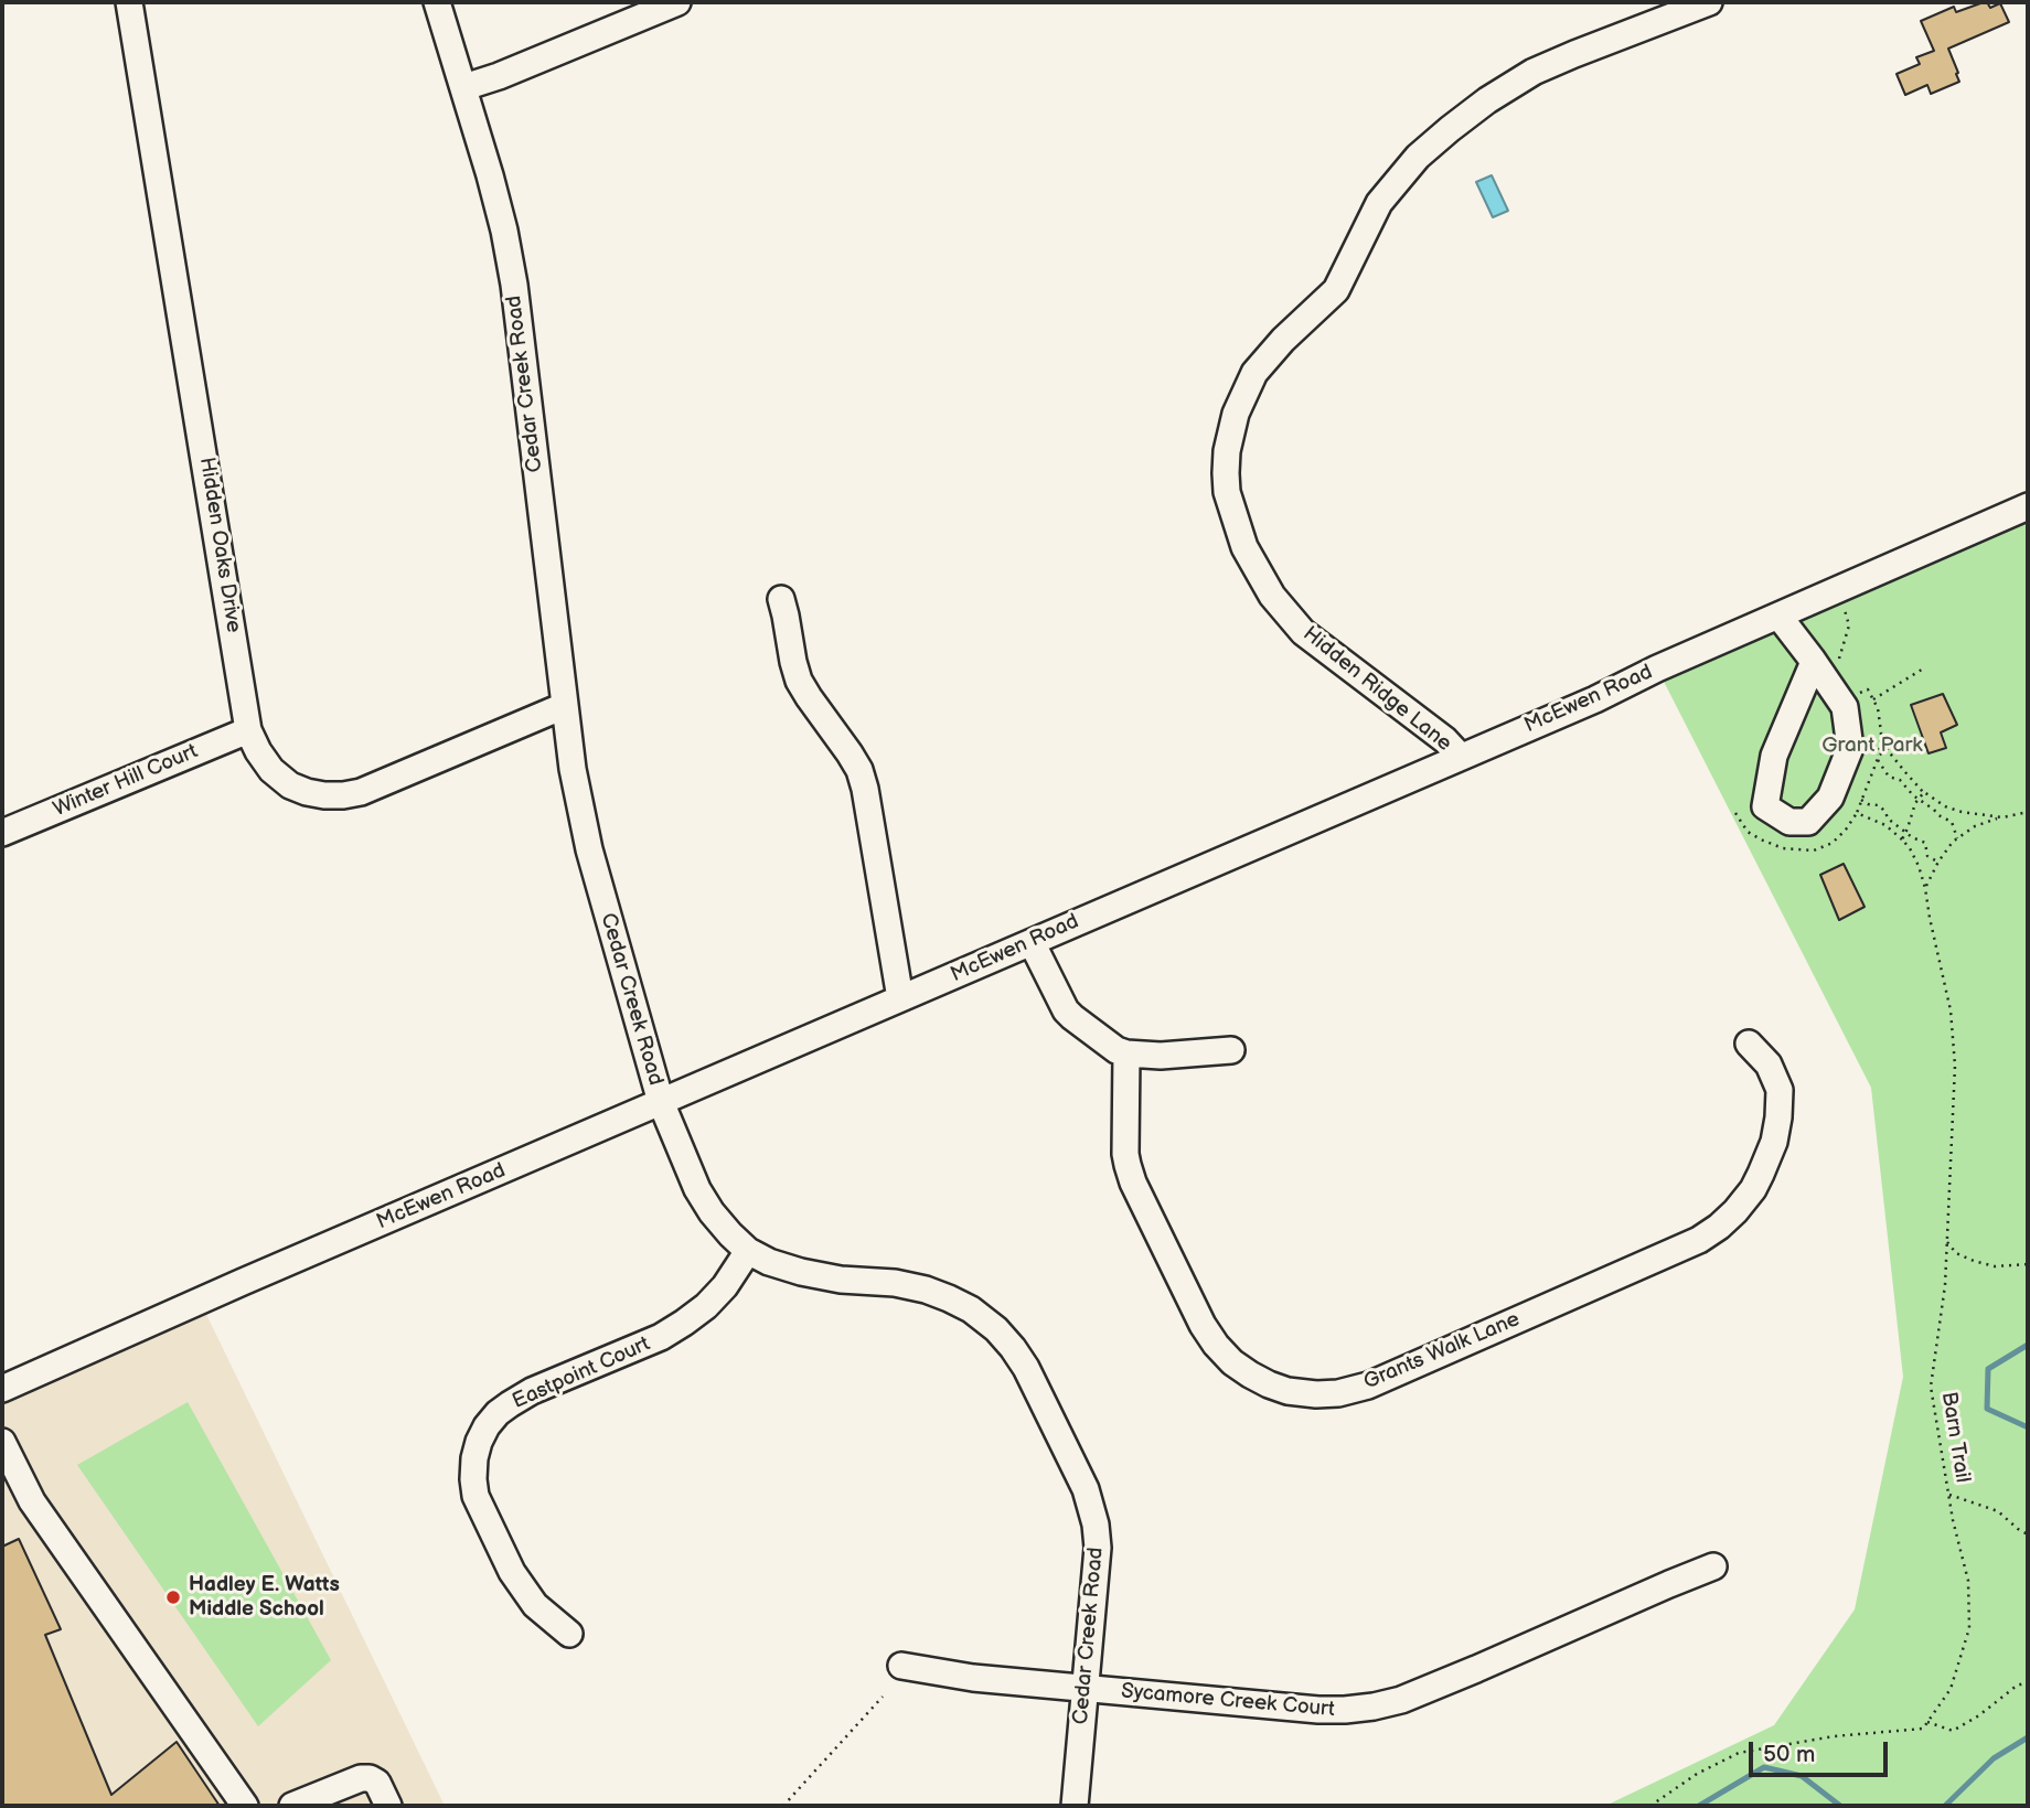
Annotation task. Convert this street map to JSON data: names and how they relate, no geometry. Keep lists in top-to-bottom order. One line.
{"streets":{"street":["Cedar Creek Road","Hidden Oaks Drive","Hidden Ridge Lane","McEwen Road","Winter Hill Court","Grants Walk Lane","Eastpoint Court","Sycamore Creek Court"],"path":["Barn Trail"]},"crossings":[["Cedar Creek Road","Hidden Oaks Drive"],["Cedar Creek Road","McEwen Road"],["Cedar Creek Road","Eastpoint Court"],["Cedar Creek Road","Sycamore Creek Court"],["Hidden Oaks Drive","Winter Hill Court"],["Hidden Ridge Lane","McEwen Road"]],"parks":["Grant Park"],"places":["Hadley E. Watts Middle School"],"scale_bar":"50 m"}
